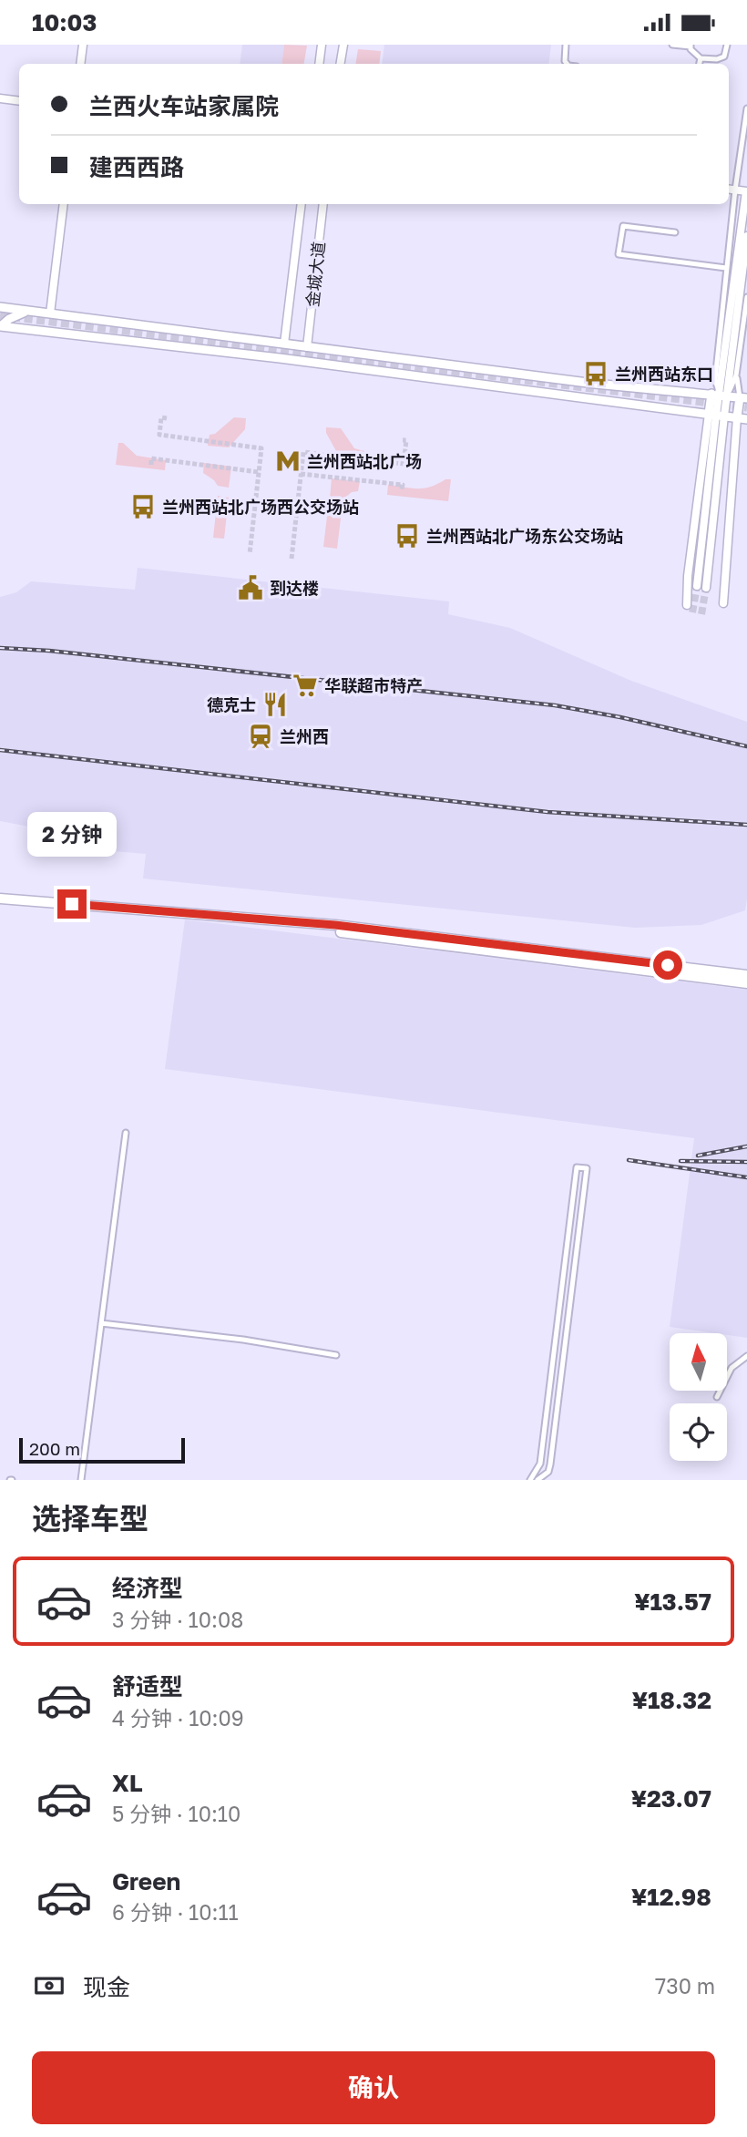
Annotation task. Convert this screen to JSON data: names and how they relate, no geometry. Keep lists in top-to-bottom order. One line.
{"streets":{"street":["金城大道"]},"places":{"bus stop":["兰州西站东口","兰州西站北广场西公交场站","兰州西站北广场东公交场站"],"metro station":["兰州西站北广场"],"public building":["到达楼"],"supermarket":["华联超市特产"],"restaurant":["德克士"],"station":["兰州西"]},"scale_bar":"200 m","north":"top","page":{"status":"10:03","banner":["兰西火车站家属院","建西西路"],"bubble":"2 分钟","scale":"200 m","heading":"选择车型","list":[{"name":"经济型","note":"3 分钟 · 10:08","value":"¥13.57"},{"name":"舒适型","note":"4 分钟 · 10:09","value":"¥18.32"},{"name":"XL","note":"5 分钟 · 10:10","value":"¥23.07"},{"name":"Green","note":"6 分钟 · 10:11","value":"¥12.98"}],"pay":["现金","730 m"],"buttons":"确认"}}
